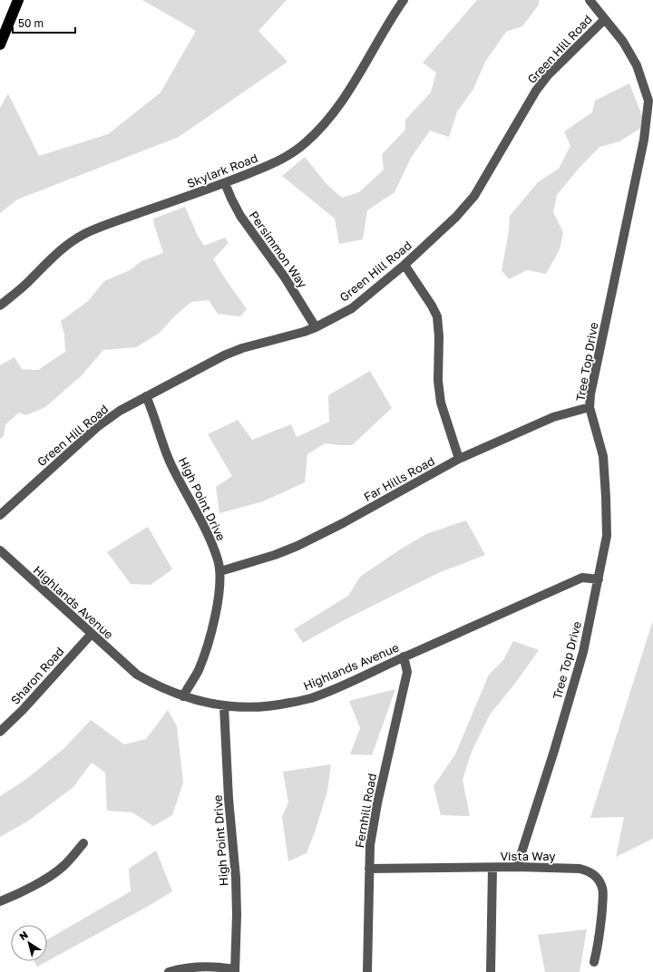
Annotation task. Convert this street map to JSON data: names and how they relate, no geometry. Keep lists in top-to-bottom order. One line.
{"streets":{"street":["Green Hill Road","Skylark Road","Persimmon Way","Tree Top Drive","Far Hills Road","High Point Drive","Highlands Avenue","Sharon Road","Fernhill Road","Vista Way"]},"crossings":[["Green Hill Road","Persimmon Way"],["Green Hill Road","Tree Top Drive"],["Green Hill Road","High Point Drive"],["Skylark Road","Persimmon Way"],["Tree Top Drive","Far Hills Road"],["Tree Top Drive","Highlands Avenue"],["Tree Top Drive","Vista Way"],["Far Hills Road","High Point Drive"],["High Point Drive","Highlands Avenue"],["Highlands Avenue","Sharon Road"],["Highlands Avenue","Fernhill Road"],["Fernhill Road","Vista Way"]],"scale_bar":"50 m","north":"top left"}
